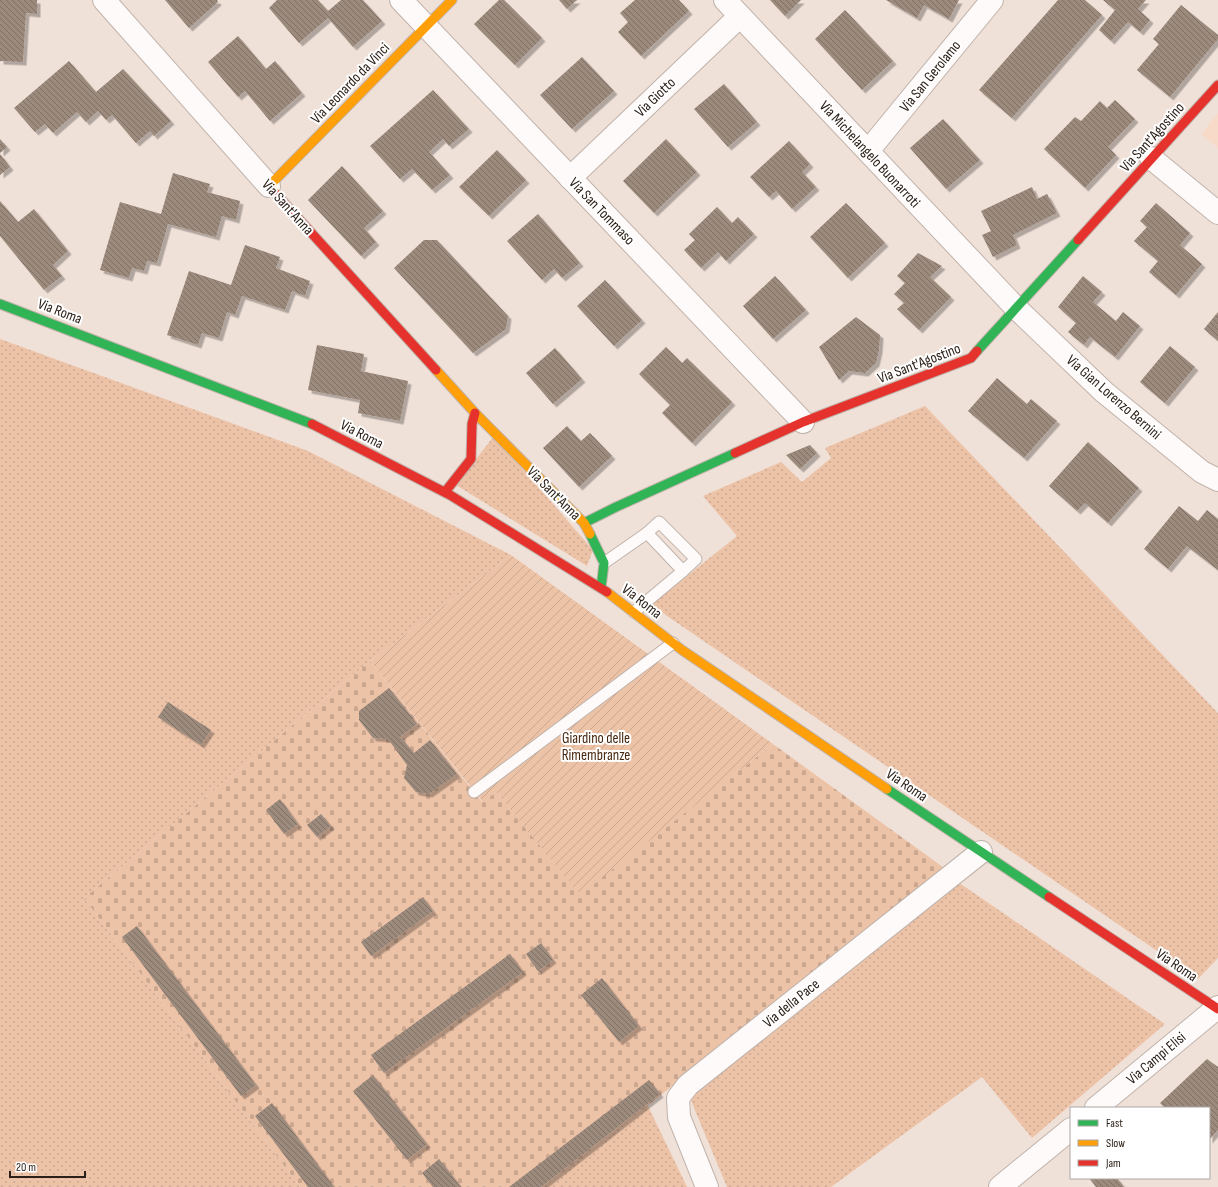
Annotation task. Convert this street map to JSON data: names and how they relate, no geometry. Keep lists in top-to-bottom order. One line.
{"streets":{"street":["Via San Gerolamo","Via Leonardo da Vinci","Via Giotto","Via Sant'Agostino","Via Michelangelo Buonarroti","Via Sant'Anna","Via San Tommaso","Via Roma","Via Gian Lorenzo Bernini","Via della Pace","Via Campi Elisi"]},"crossings":[["Via San Gerolamo","Via Michelangelo Buonarroti"],["Via Leonardo da Vinci","Via Sant'Anna"],["Via Leonardo da Vinci","Via San Tommaso"],["Via Giotto","Via Michelangelo Buonarroti"],["Via Giotto","Via San Tommaso"],["Via Sant'Agostino","Via Michelangelo Buonarroti"],["Via Sant'Agostino","Via Sant'Anna"],["Via Sant'Agostino","Via San Tommaso"],["Via Sant'Agostino","Via Gian Lorenzo Bernini"],["Via Michelangelo Buonarroti","Via Gian Lorenzo Bernini"],["Via Roma","Via della Pace"],["Via Roma","Via Campi Elisi"]],"parks":["Giardino delle Rimembranze"],"legend":["Fast","Slow","Jam"],"scale_bar":"20 m"}
